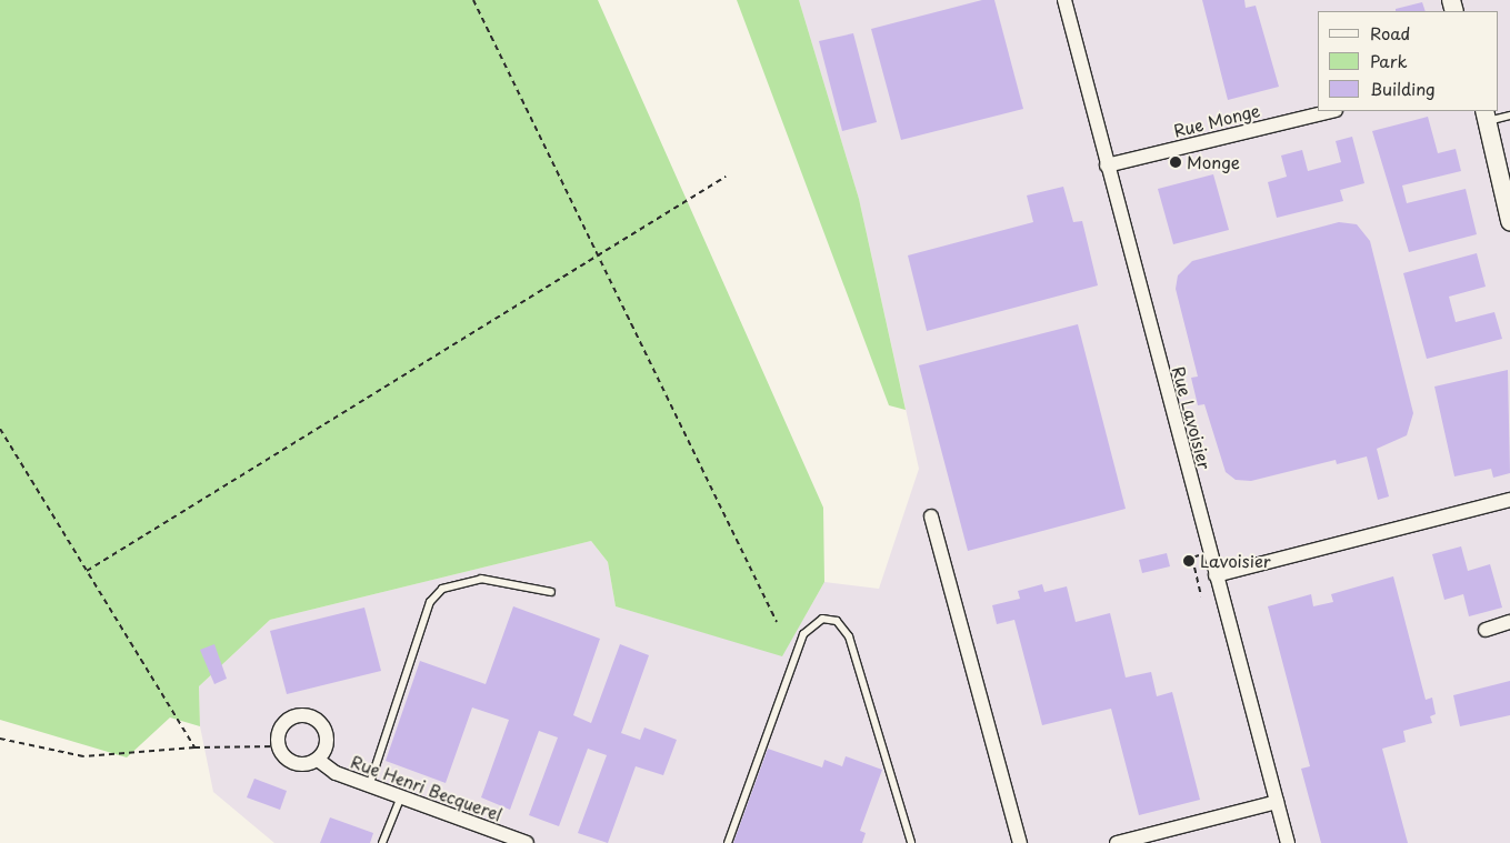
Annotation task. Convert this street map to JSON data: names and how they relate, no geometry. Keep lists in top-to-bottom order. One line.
{"streets":{"street":["Rue Monge","Rue Lavoisier","Rue Henri Becquerel"]},"crossings":[["Rue Monge","Rue Lavoisier"]],"places":["Monge","Lavoisier"],"legend":["Road","Park","Building"]}
